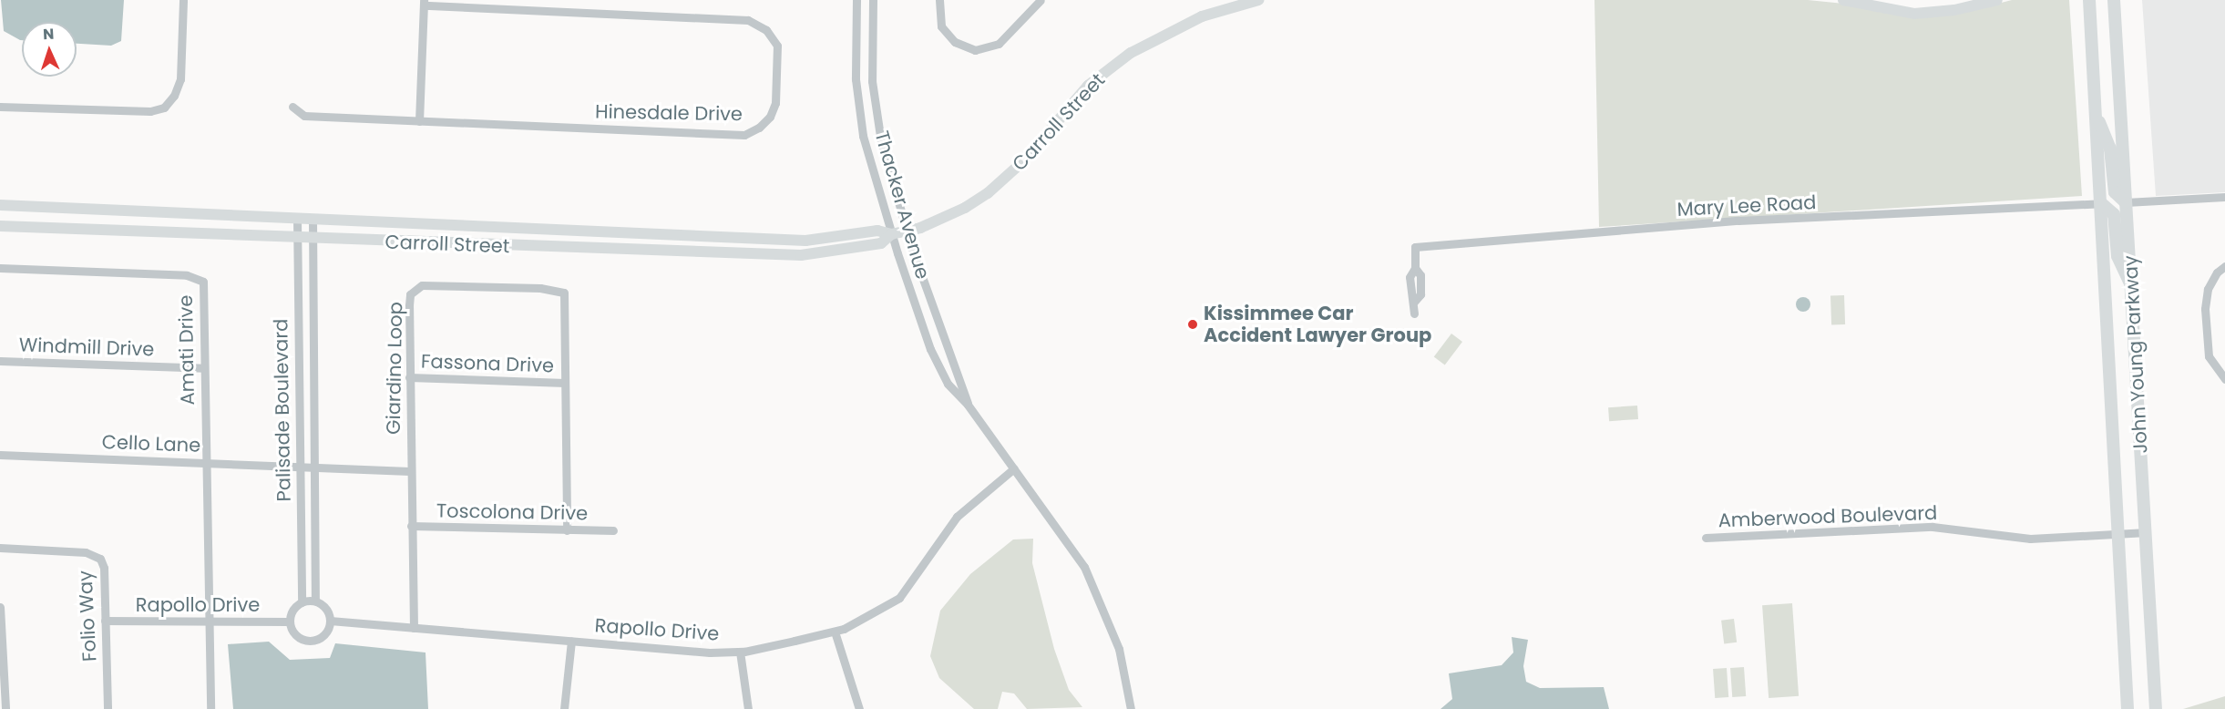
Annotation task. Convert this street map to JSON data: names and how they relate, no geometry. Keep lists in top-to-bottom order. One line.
{"streets":{"highway":["John Young Parkway"],"main road":["Carroll Street"],"street":["Hinesdale Drive","Thacker Avenue","Mary Lee Road","Windmill Drive","Amati Drive","Fassona Drive","Giardino Loop","Palisade Boulevard","Cello Lane","Toscolona Drive","Amberwood Boulevard","Rapollo Drive","Folio Way"]},"crossings":[["Carroll Street","Thacker Avenue"],["Carroll Street","Palisade Boulevard"],["Thacker Avenue","Rapollo Drive"],["Mary Lee Road","John Young Parkway"],["Windmill Drive","Amati Drive"],["Amati Drive","Cello Lane"],["Amati Drive","Rapollo Drive"],["John Young Parkway","Amberwood Boulevard"],["Fassona Drive","Giardino Loop"],["Giardino Loop","Cello Lane"],["Giardino Loop","Toscolona Drive"],["Giardino Loop","Rapollo Drive"],["Palisade Boulevard","Cello Lane"],["Palisade Boulevard","Rapollo Drive"],["Rapollo Drive","Folio Way"]],"places":["Kissimmee Car Accident Lawyer Group"],"north":"top"}
